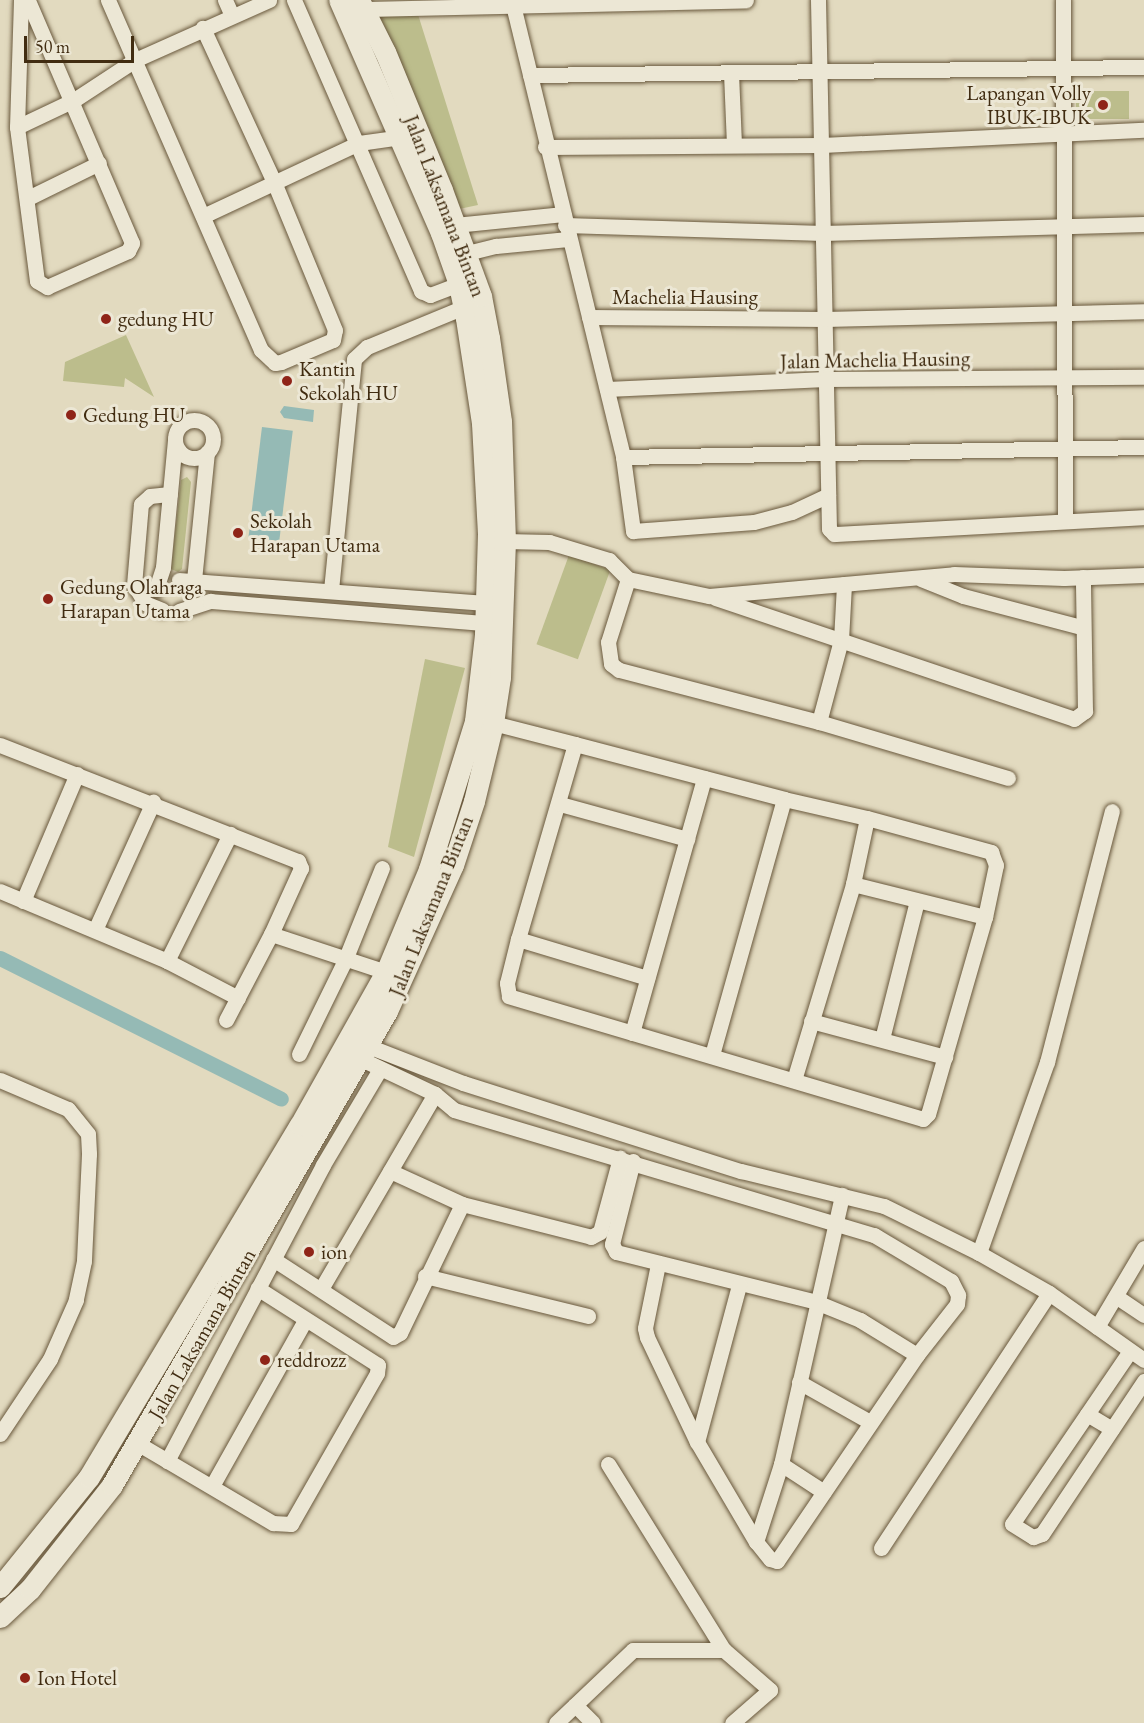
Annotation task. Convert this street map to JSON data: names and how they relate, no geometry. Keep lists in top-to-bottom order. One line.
{"streets":{"main road":["Jalan Laksamana Bintan"],"street":["Machelia Hausing","Jalan Machelia Hausing"]},"places":["Lapangan Volly IBUK-IBUK","gedung HU","Kantin Sekolah HU","Gedung HU","Sekolah Harapan Utama","Gedung Olahraga Harapan Utama","ion","reddrozz","Ion Hotel"],"scale_bar":"50 m"}
